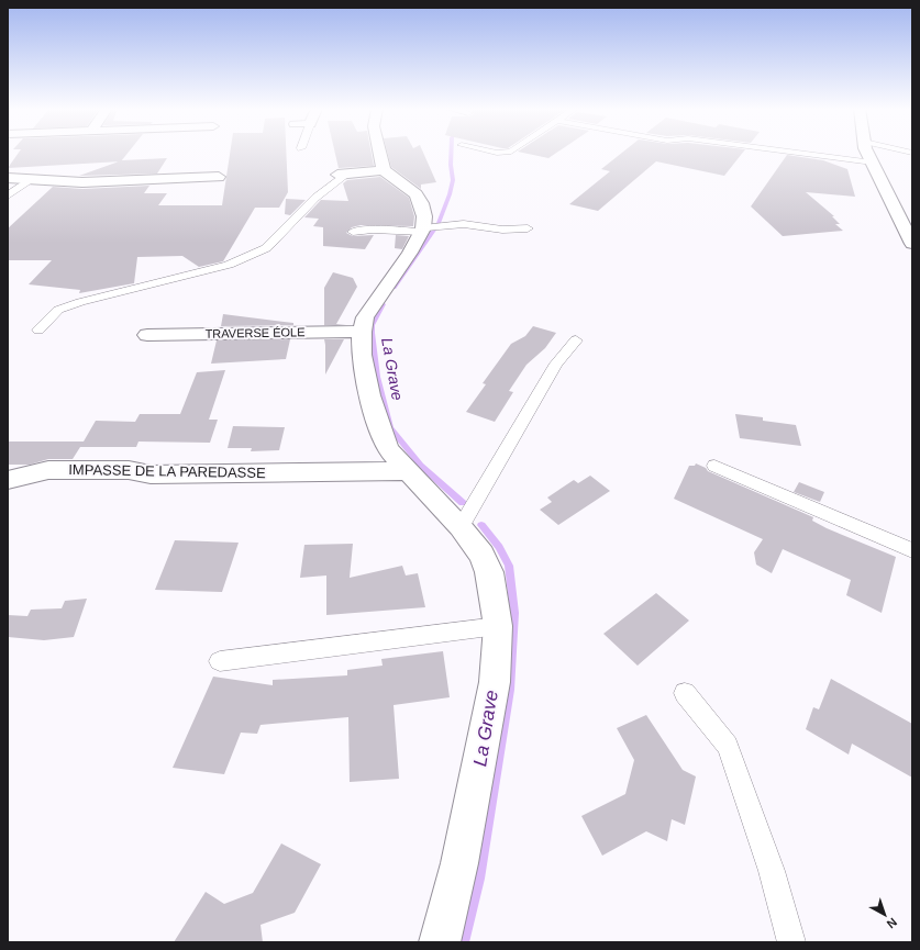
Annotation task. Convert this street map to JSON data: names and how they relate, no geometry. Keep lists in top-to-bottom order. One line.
{"streets":{"street":["TRAVERSE ÉOLE","IMPASSE DE LA PAREDASSE"]},"water":["La Grave"],"north":"bottom right"}
